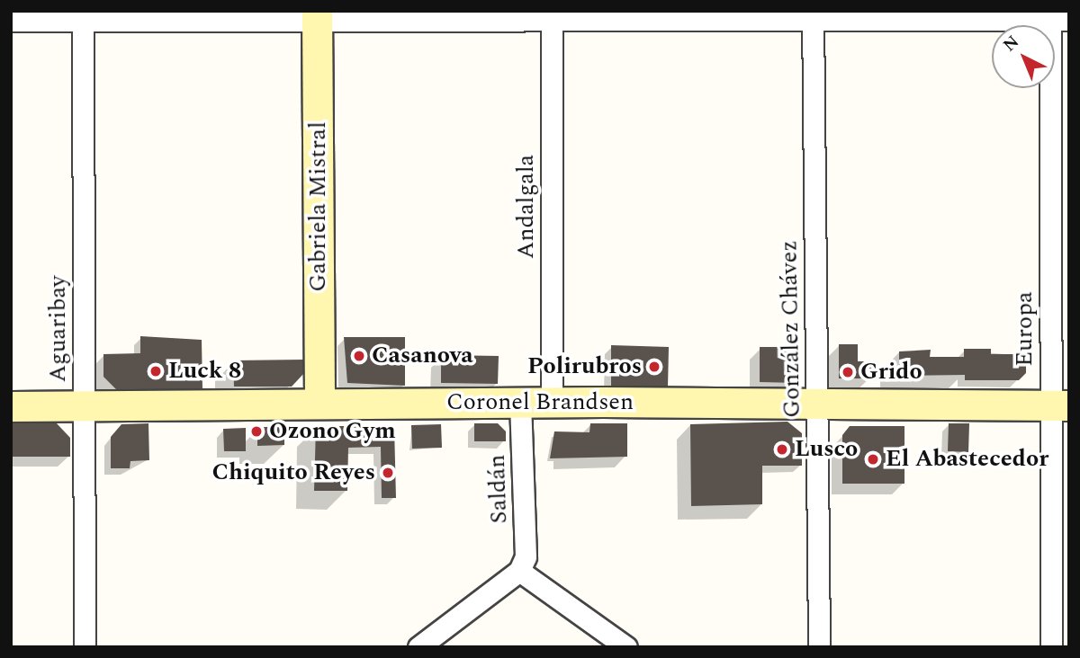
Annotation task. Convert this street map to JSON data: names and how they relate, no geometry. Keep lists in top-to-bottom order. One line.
{"streets":{"street":["Gabriela Mistral","Andalgala","Aguaribay","González Chávez","Europa","Coronel Brandsen","Saldán"]},"crossings":[["Gabriela Mistral","Coronel Brandsen"],["Andalgala","Coronel Brandsen"],["Aguaribay","Coronel Brandsen"],["González Chávez","Coronel Brandsen"],["Europa","Coronel Brandsen"],["Coronel Brandsen","Saldán"]],"places":["Casanova","Polirubros","Luck 8","Grido","Ozono Gym","Lusco","El Abastecedor","Chiquito Reyes"],"north":"top left"}
